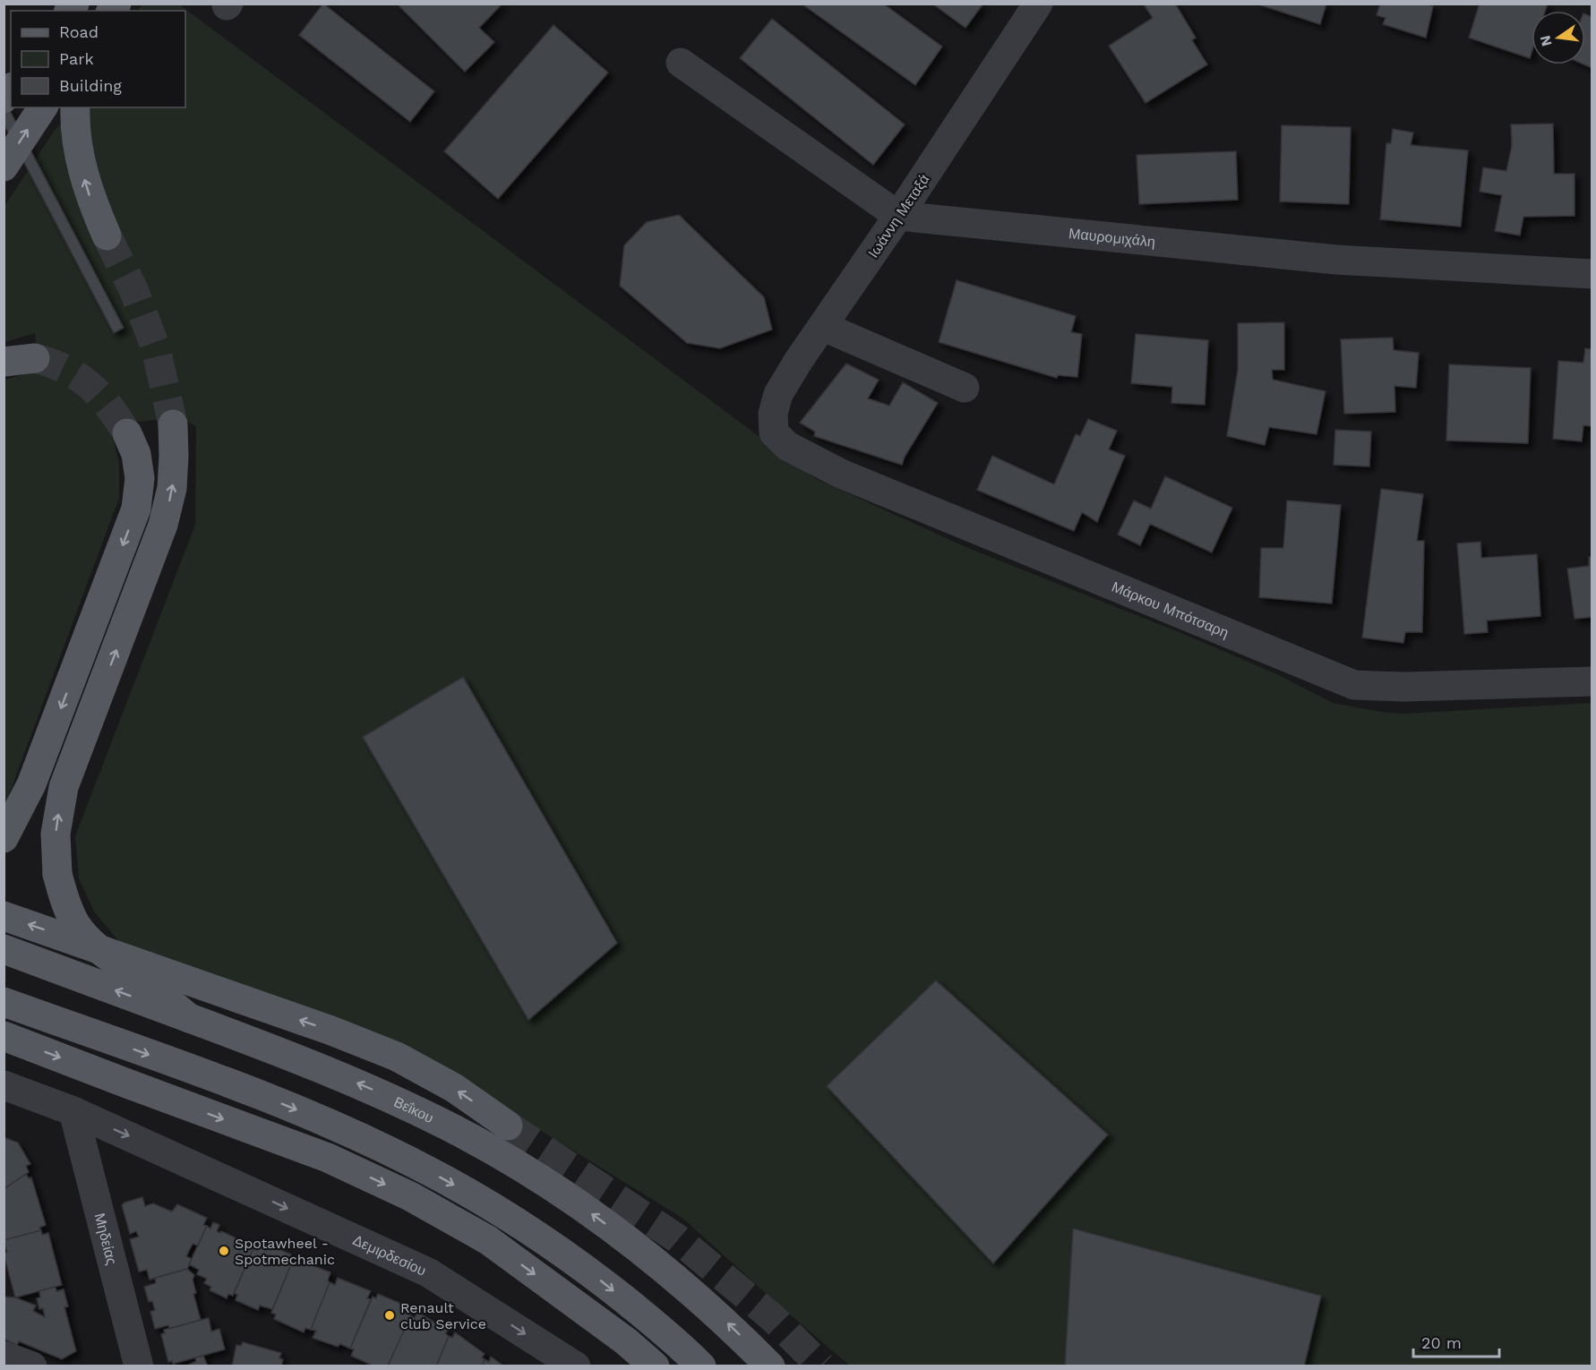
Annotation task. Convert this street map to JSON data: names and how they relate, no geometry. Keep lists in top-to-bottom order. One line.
{"streets":{"main road":["Βεΐκου"],"street":["Ιωάννη Μεταξά","Μαυρομιχάλη","Μάρκου Μπότσαρη","Μηδείας","Δεμιρδεσίου"]},"crossings":[["Ιωάννη Μεταξά","Μαυρομιχάλη"],["Ιωάννη Μεταξά","Μάρκου Μπότσαρη"],["Μηδείας","Δεμιρδεσίου"]],"one_way":["Δεμιρδεσίου"],"places":["Spotawheel - Spotmechanic","Renault club Service"],"legend":["Road","Park","Building"],"scale_bar":"20 m","north":"left"}
